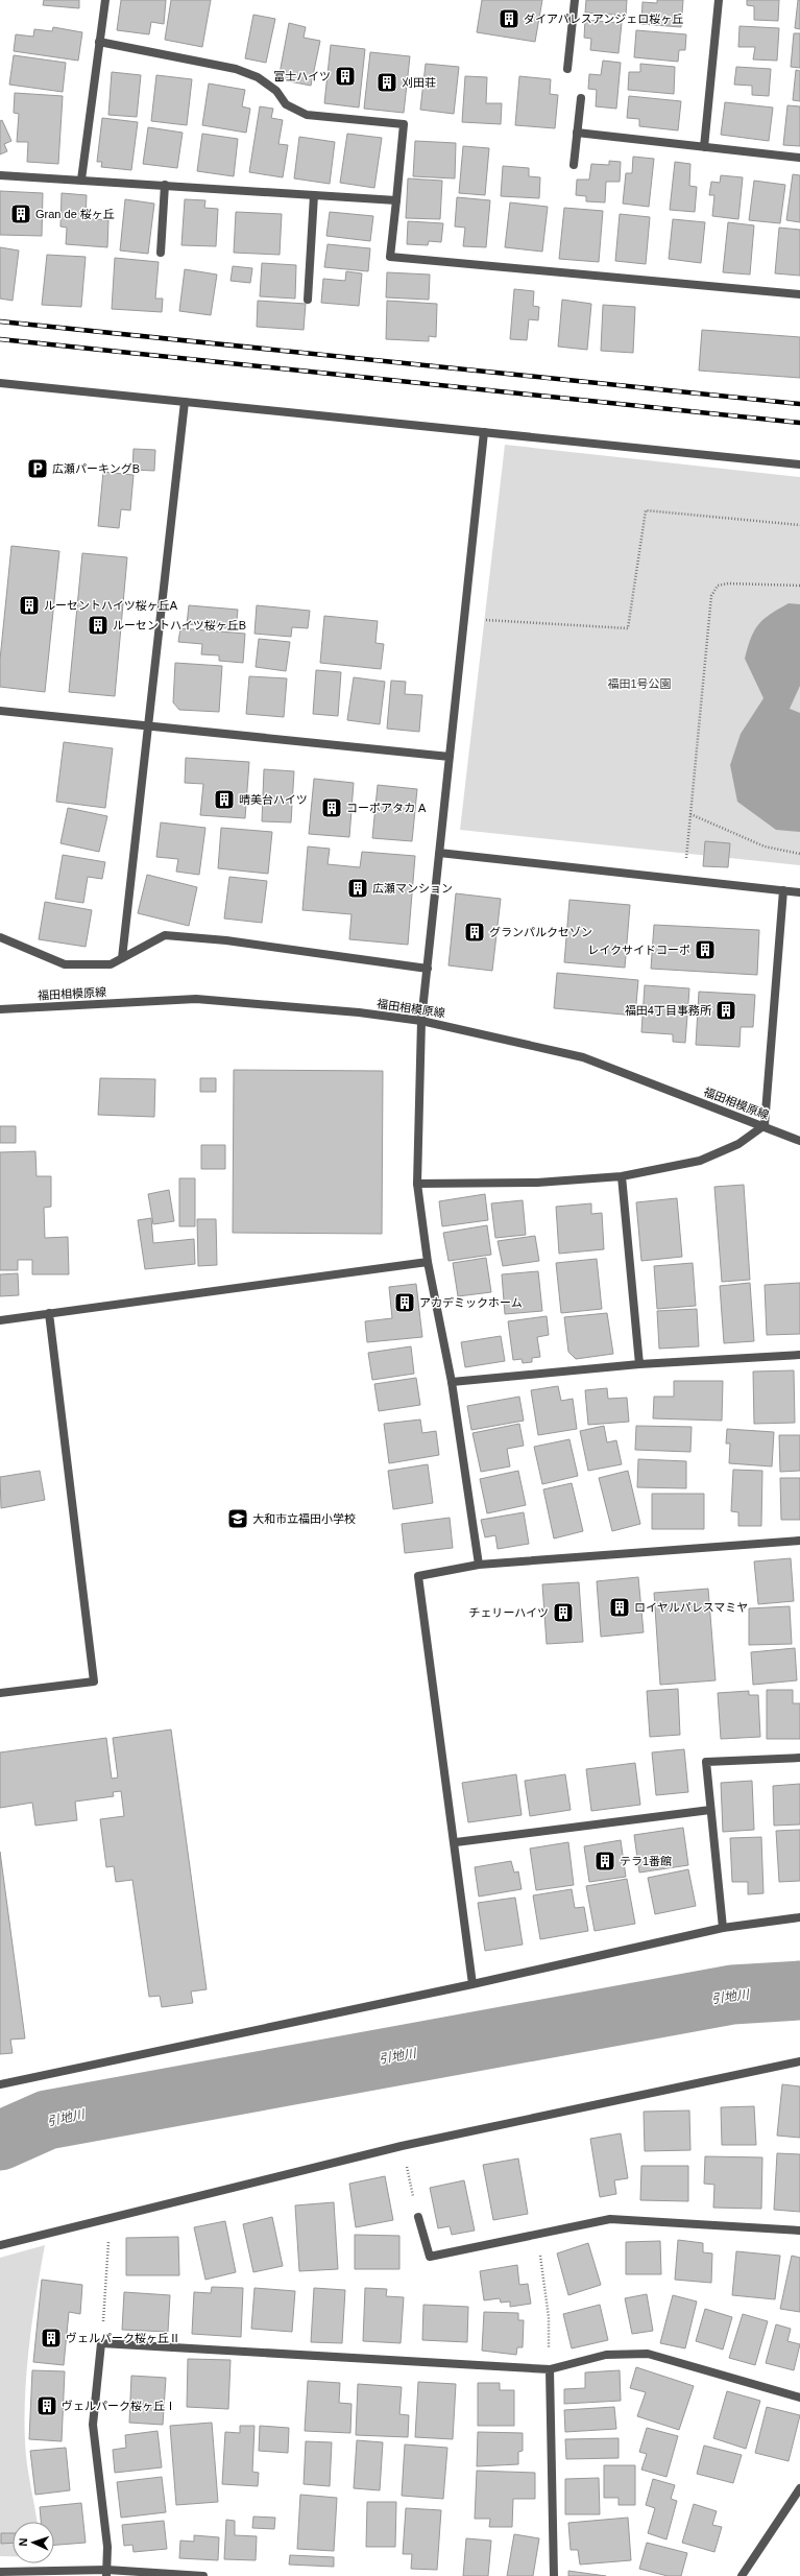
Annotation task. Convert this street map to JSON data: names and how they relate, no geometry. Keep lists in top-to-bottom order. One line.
{"streets":{"street":["福田相模原線"]},"water":["引地川"],"parks":["福田1号公園"],"places":{"building":["ダイアパレスアンジェロ桜ヶ丘","富士ハイツ","刈田荘","Gran de 桜ヶ丘","ルーセントハイツ桜ヶ丘A","ルーセントハイツ桜ヶ丘B","晴美台ハイツ","コーポアタカ A","広瀬マンション","グランパルクセゾン","レイクサイドコーポ","福田4丁目事務所","アカデミックホーム","ロイヤルパレスマミヤ","チェリーハイツ","テラ1番館","ヴェルパーク桜ヶ丘Ⅱ","ヴェルパーク桜ヶ丘Ⅰ"],"parking":["広瀬パーキングB"],"school or university":["大和市立福田小学校"]},"north":"left"}
